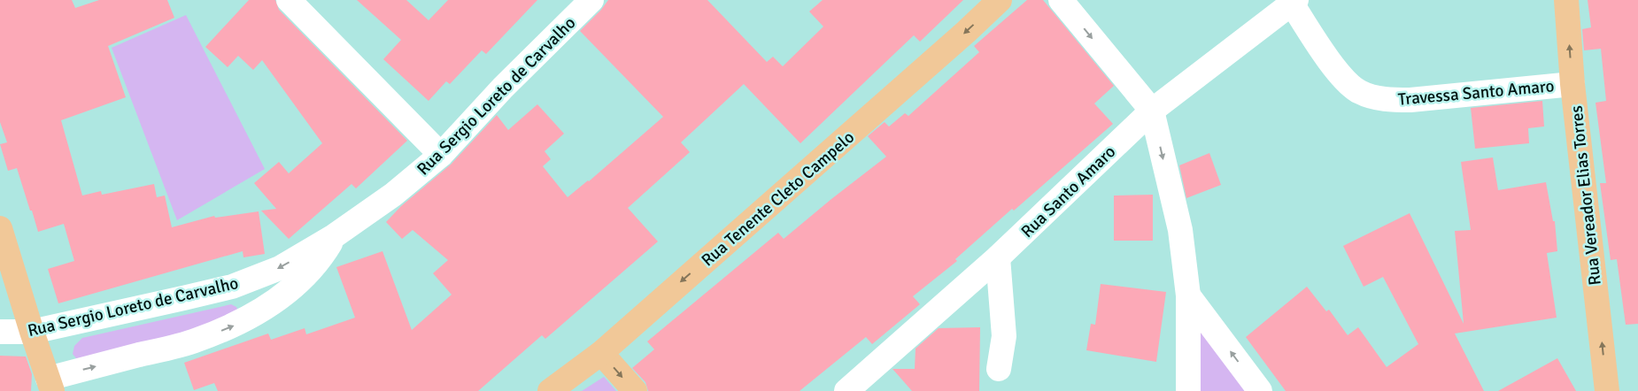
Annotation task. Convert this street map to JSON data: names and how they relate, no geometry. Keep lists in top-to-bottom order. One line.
{"streets":{"main road":["Rua Vereador Elias Torres","Rua Tenente Cleto Campelo"],"street":["Travessa Santo Amaro","Rua Sergio Loreto de Carvalho","Rua Santo Amaro"]},"crossings":[["Travessa Santo Amaro","Rua Santo Amaro"],["Travessa Santo Amaro","Rua Vereador Elias Torres"]],"one_way":["Rua Vereador Elias Torres","Rua Tenente Cleto Campelo"]}
